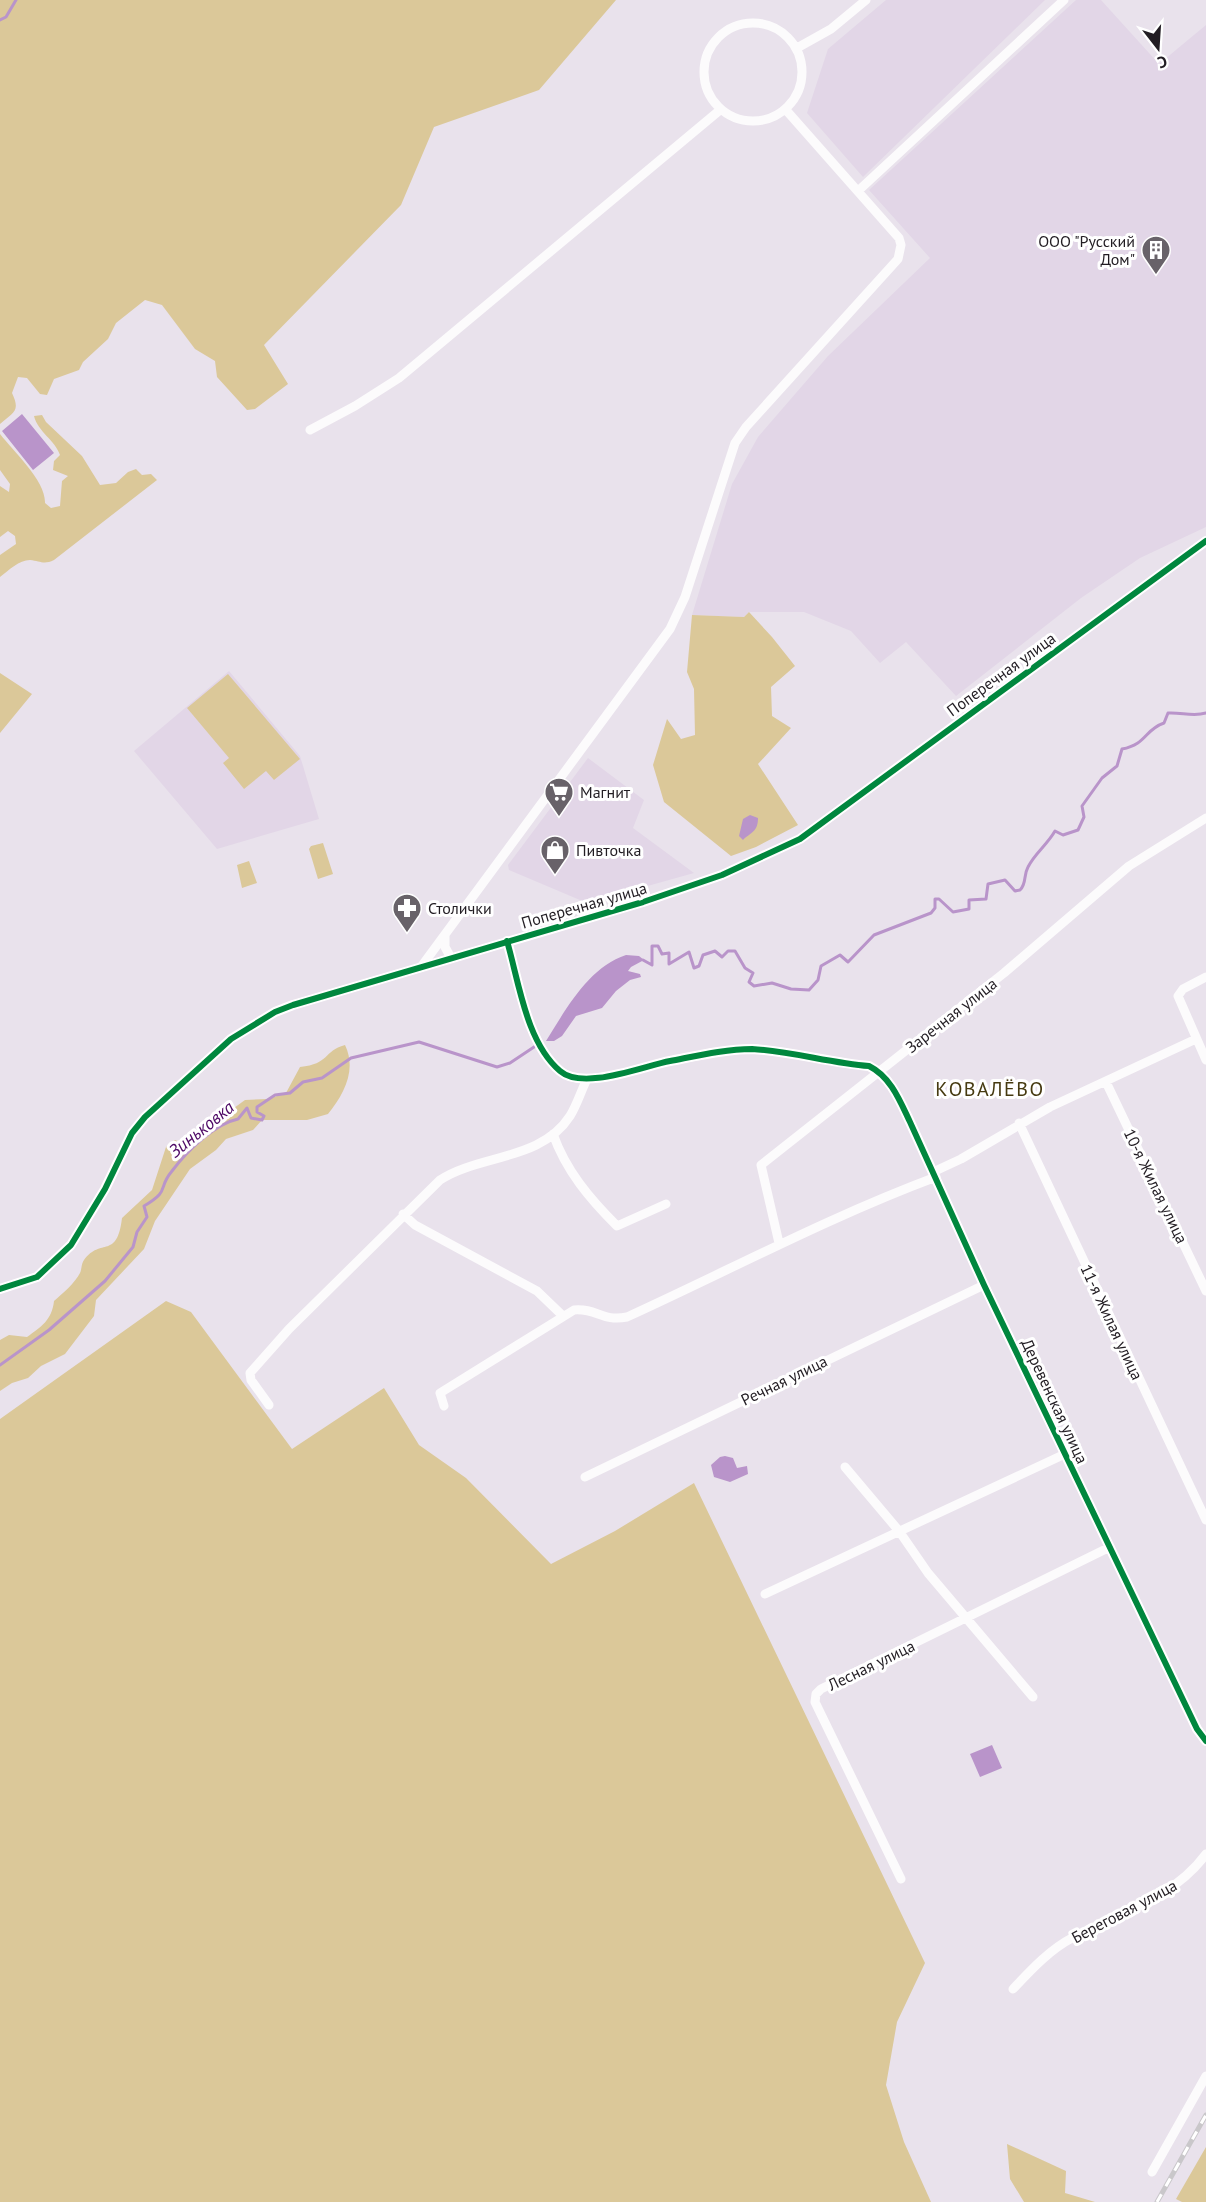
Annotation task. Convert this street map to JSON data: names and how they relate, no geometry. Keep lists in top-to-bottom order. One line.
{"streets":{"street":["Поперечная улица","Заречная улица","10-я Жилая улица","11-я Жилая улица","Речная улица","Деревенская улица","Лесная улица","Береговая улица"]},"crossings":[["Заречная улица","Деревенская улица"],["Речная улица","Деревенская улица"],["Деревенская улица","Лесная улица"]],"districts":["КОВАЛЁВО"],"water":["Зиньковка"],"places":{"building":["ООО \"Русский Дом\""],"supermarket":["Магнит"],"shop":["Пивточка"],"pharmacy":["Столички"]},"north":"bottom"}
